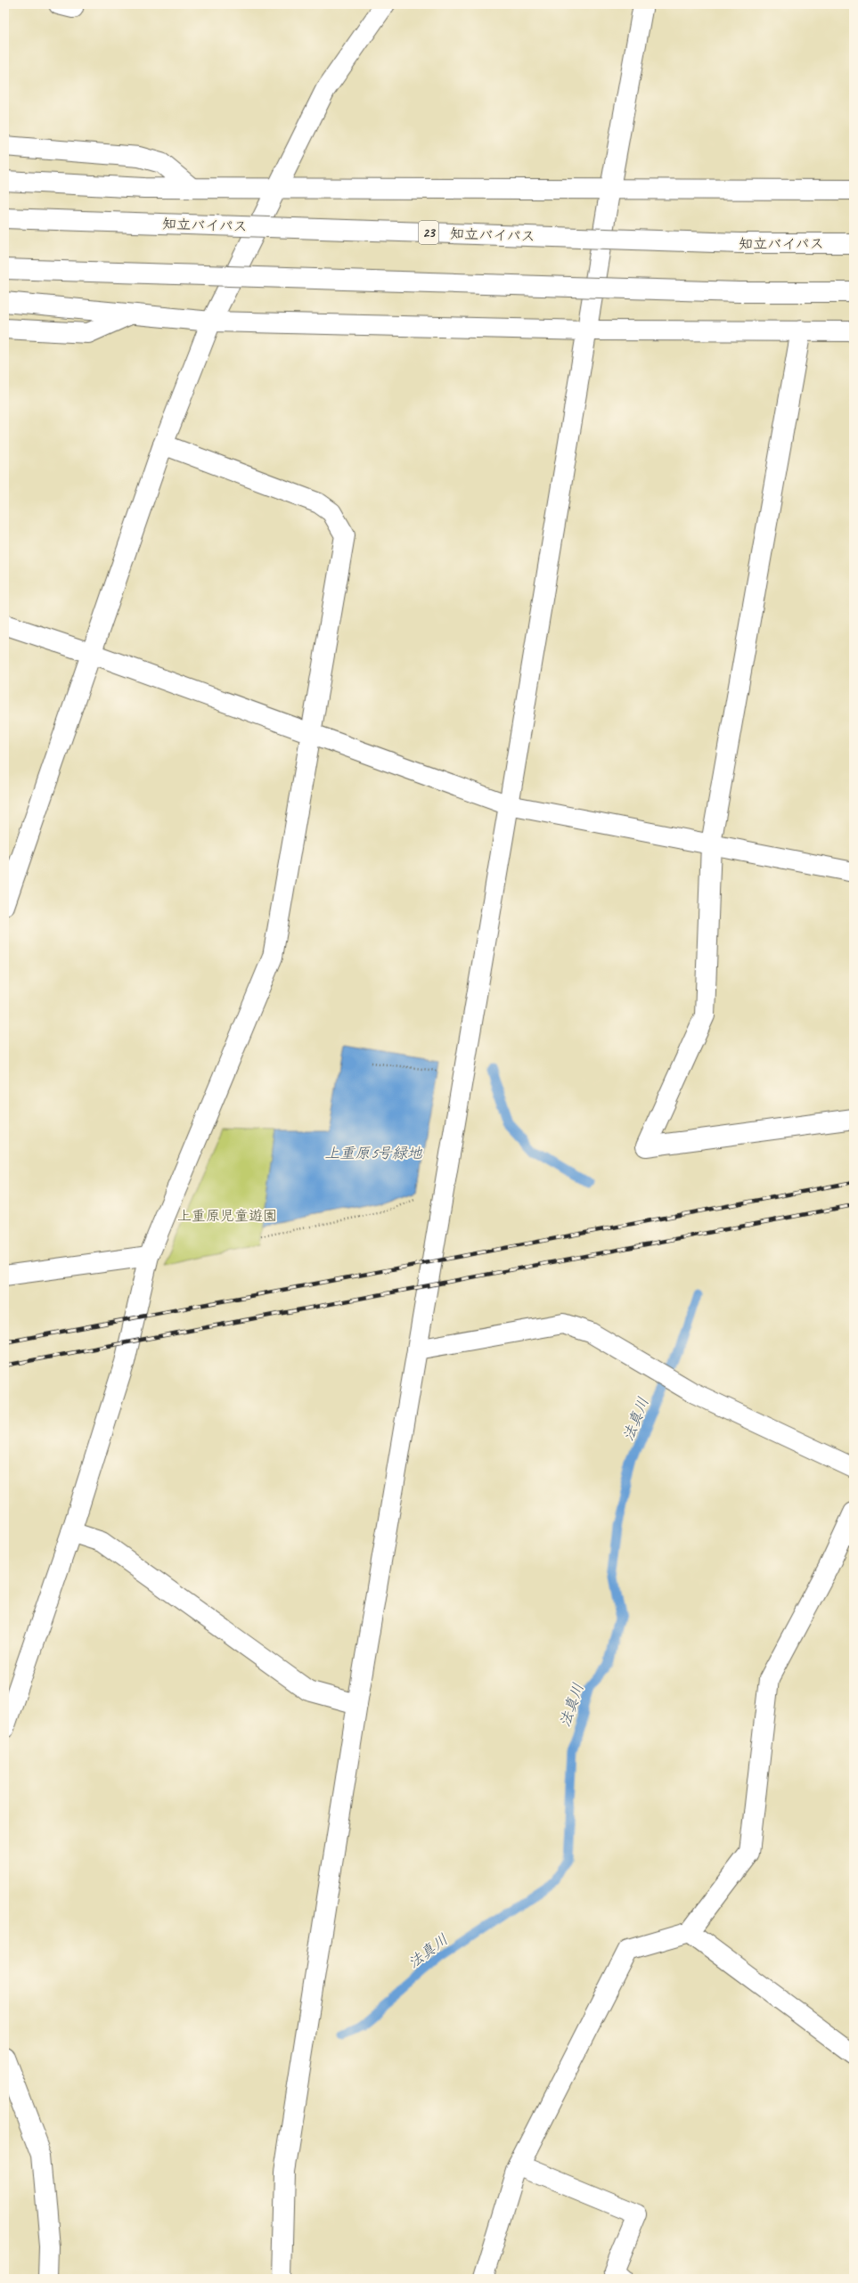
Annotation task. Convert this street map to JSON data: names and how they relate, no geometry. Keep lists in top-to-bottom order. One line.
{"streets":{"main road":["知立バイパス","23"]},"water":["上重原5号緑地","法真川"],"parks":["上重原児童遊園"]}
